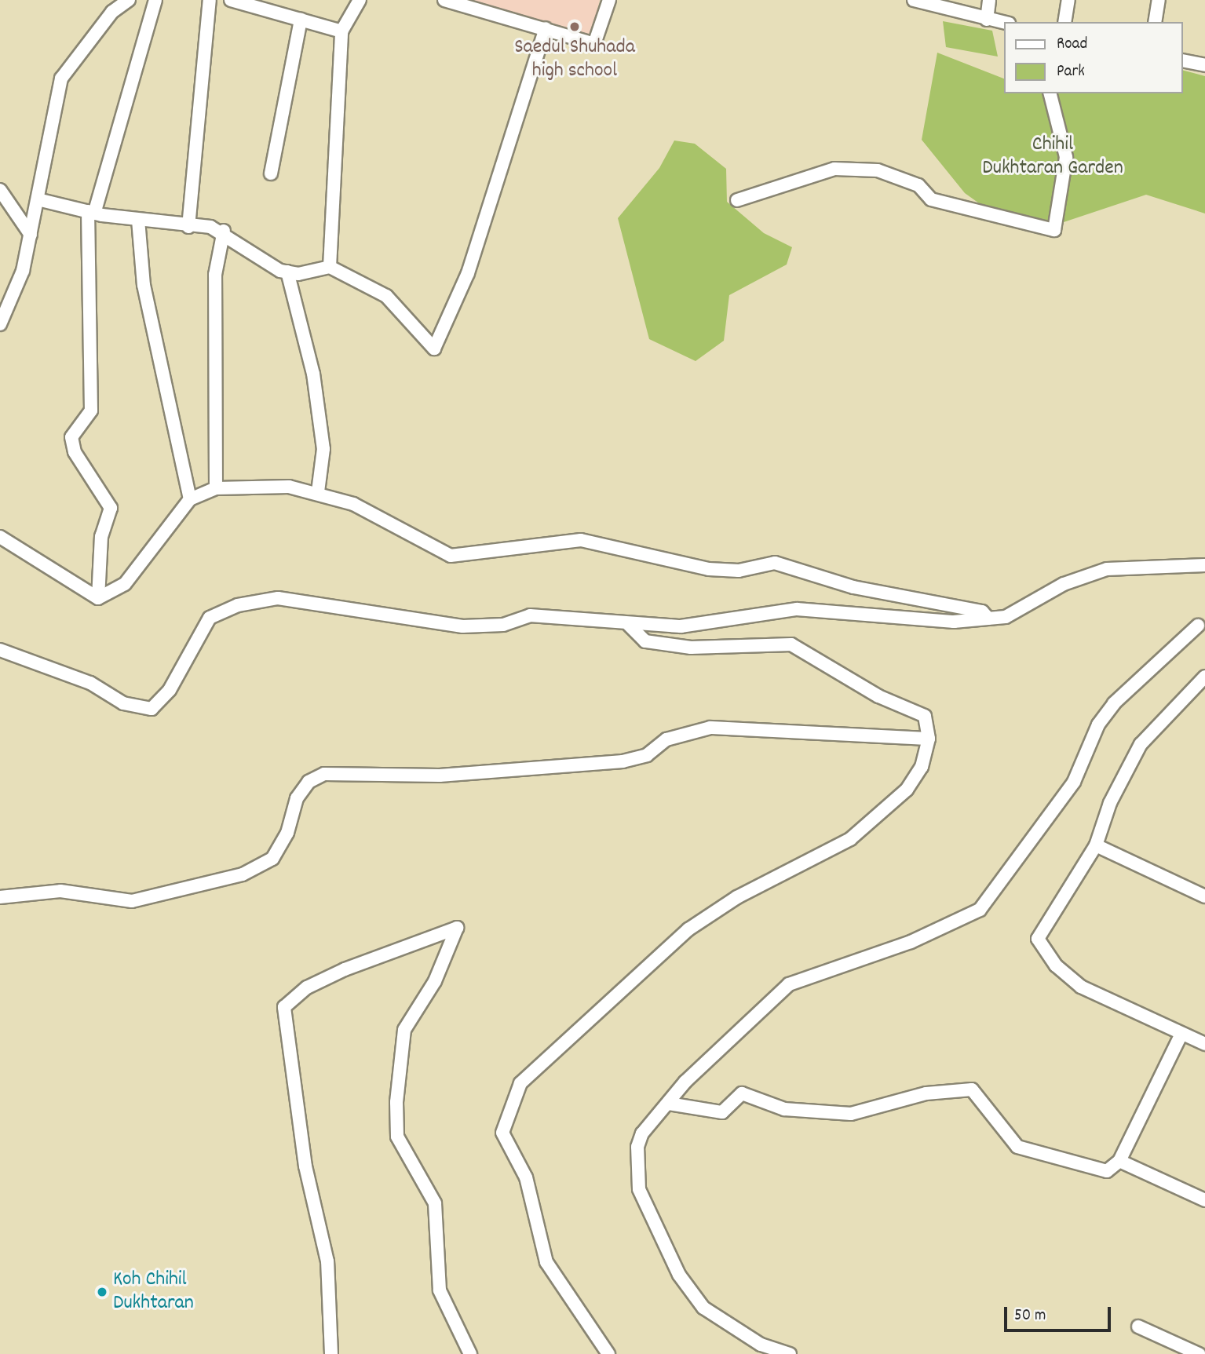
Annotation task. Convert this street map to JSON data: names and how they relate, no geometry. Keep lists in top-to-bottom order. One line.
{"parks":["Chihil Dukhtaran Garden"],"places":["Saedul Shuhada high school","Koh Chihil Dukhtaran"],"legend":["Road","Park"],"scale_bar":"50 m"}
